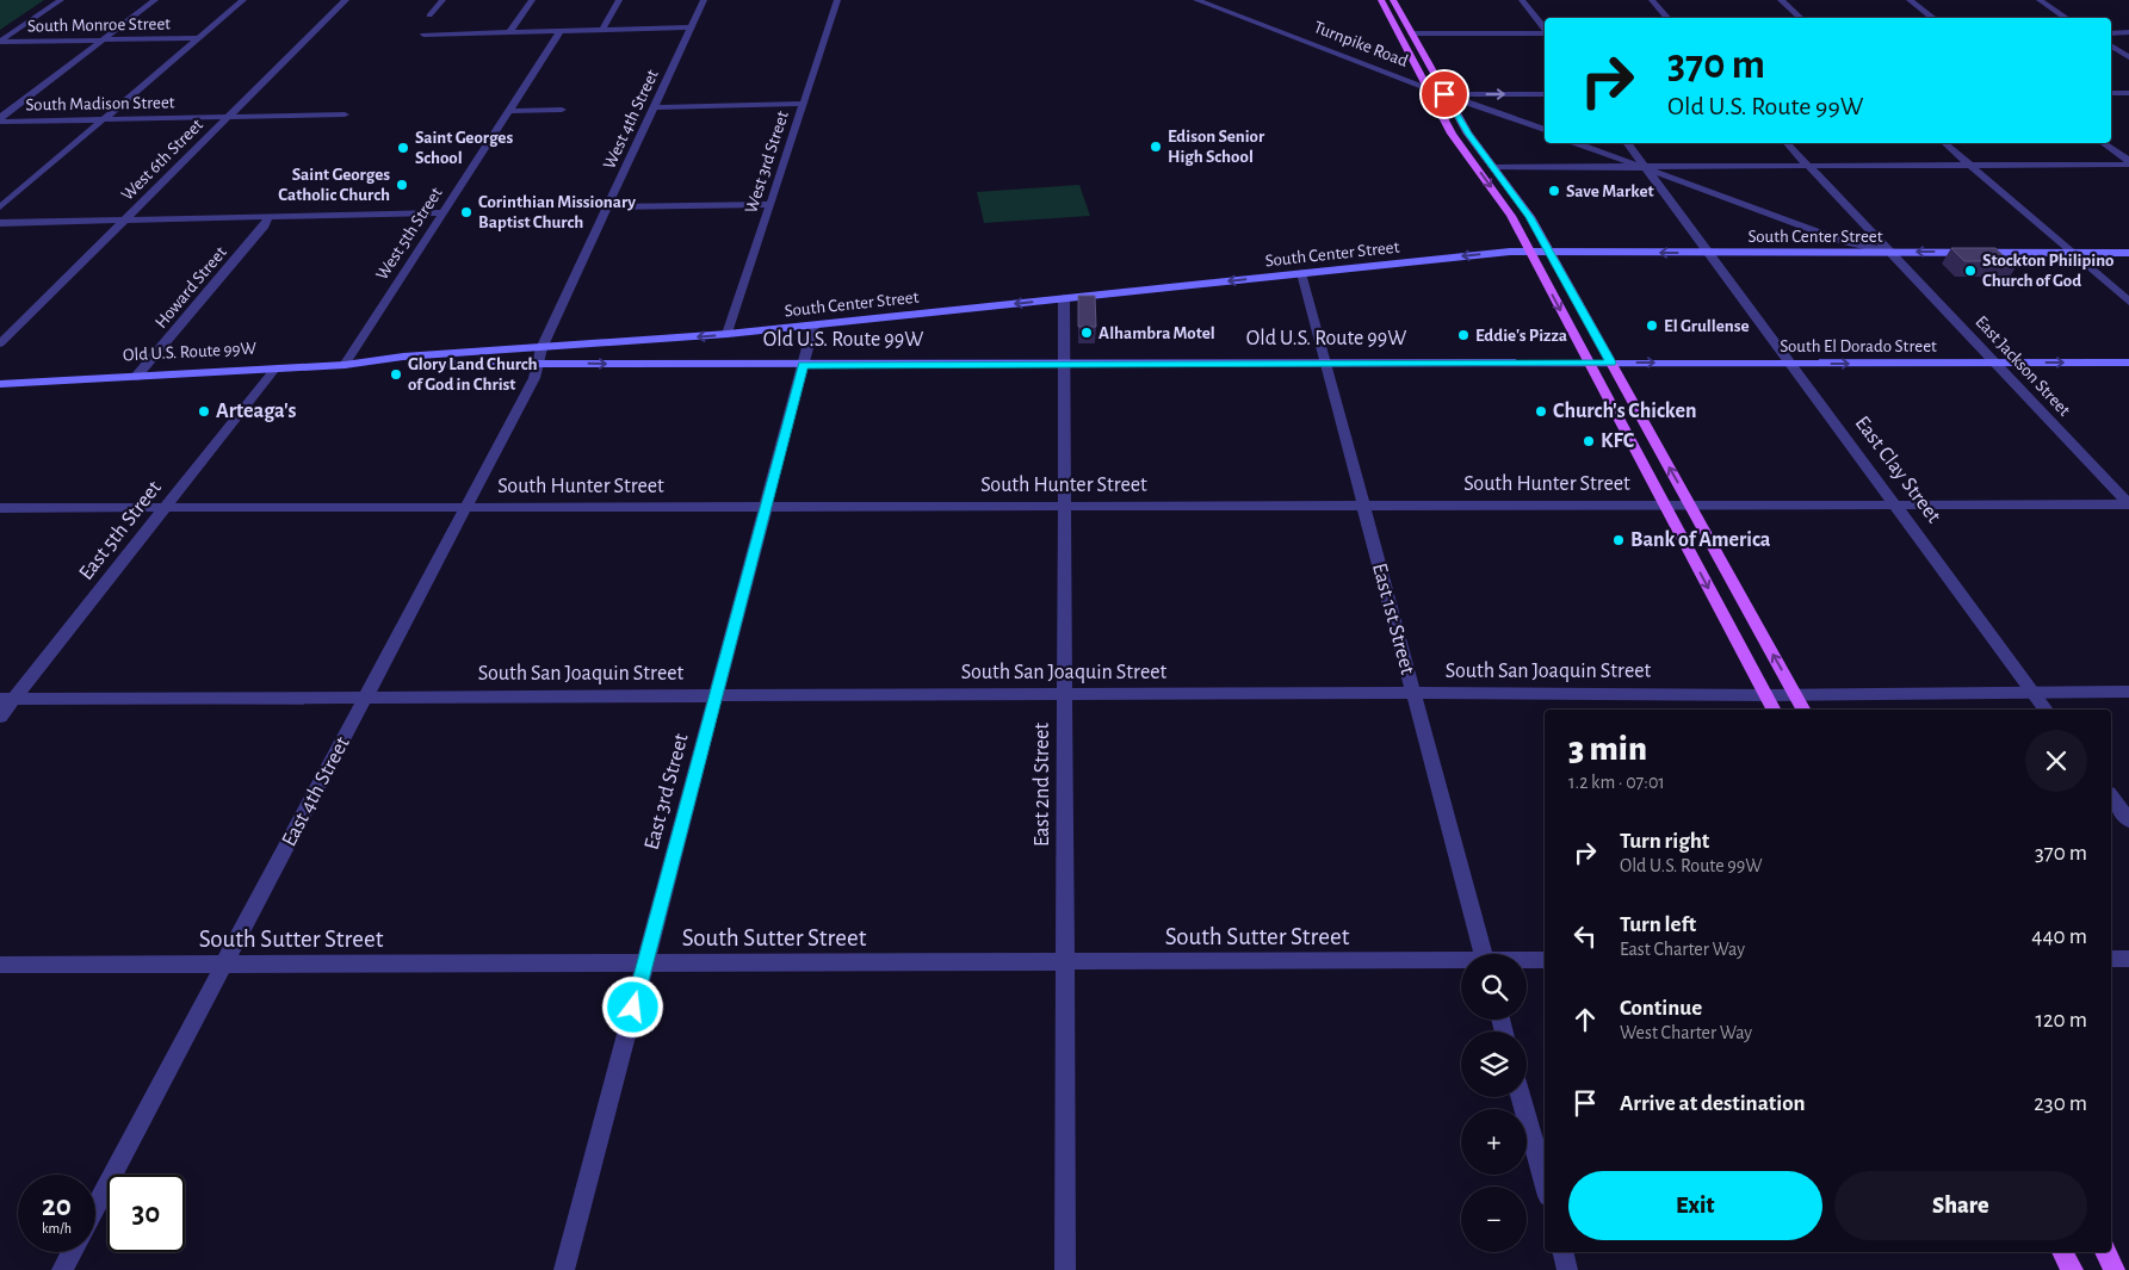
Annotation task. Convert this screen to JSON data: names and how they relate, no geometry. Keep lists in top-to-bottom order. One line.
{"streets":{"main road":["South Center Street","Old U.S. Route 99W","South El Dorado Street"],"street":["South Monroe Street","Turnpike Road","South Madison Street","West 4th Street","West 6th Street","West 3rd Street","West 5th Street","Howard Street","East Jackson Street","East Clay Street","South Hunter Street","East 5th Street","East 1st Street","South San Joaquin Street","East 2nd Street","East 4th Street","East 3rd Street","South Sutter Street"]},"crossings":[["South Madison Street","West 6th Street"],["West 4th Street","South Center Street"],["West 4th Street","Old U.S. Route 99W"],["West 4th Street","East 4th Street"],["West 3rd Street","South Center Street"],["West 5th Street","Old U.S. Route 99W"],["South Center Street","Old U.S. Route 99W"],["South Center Street","East Jackson Street"],["South Center Street","East Clay Street"],["South Center Street","East 1st Street"],["South Center Street","East 2nd Street"],["South Center Street","East 4th Street"],["South Center Street","East 3rd Street"],["Howard Street","Old U.S. Route 99W"],["Old U.S. Route 99W","South El Dorado Street"],["Old U.S. Route 99W","East 5th Street"],["Old U.S. Route 99W","East 1st Street"],["Old U.S. Route 99W","East 2nd Street"],["Old U.S. Route 99W","East 4th Street"],["Old U.S. Route 99W","East 3rd Street"],["South El Dorado Street","East Jackson Street"],["South El Dorado Street","East Clay Street"],["East Jackson Street","South Hunter Street"],["East Clay Street","South Hunter Street"],["East Clay Street","South San Joaquin Street"],["South Hunter Street","East 5th Street"],["South Hunter Street","East 1st Street"],["South Hunter Street","East 2nd Street"],["South Hunter Street","East 4th Street"],["South Hunter Street","East 3rd Street"],["East 5th Street","South San Joaquin Street"],["East 1st Street","South San Joaquin Street"],["South San Joaquin Street","East 2nd Street"],["South San Joaquin Street","East 4th Street"],["South San Joaquin Street","East 3rd Street"],["East 2nd Street","South Sutter Street"],["East 4th Street","South Sutter Street"],["East 3rd Street","South Sutter Street"]],"one_way":["South Center Street","South El Dorado Street"],"places":["Edison Senior High School","Saint Georges School","Saint Georges Catholic Church","Save Market","Corinthian Missionary Baptist Church","Stockton Philipino Church of God","El Grullense","Alhambra Motel","Eddie's Pizza","Glory Land Church of God in Christ","Arteaga's","Church's Chicken","KFC","Bank of America"],"page":{"turn":["370 m","Old U.S. Route 99W"],"heading":["3 min","1.2 km · 07:01"],"list":[{"name":"Turn right","note":"Old U.S. Route 99W","value":"370 m"},{"name":"Turn left","note":"East Charter Way","value":"440 m"},{"name":"Continue","note":"West Charter Way","value":"120 m"},{"name":"Arrive at destination","value":"230 m"}],"map_buttons":["+","−"],"buttons":["Exit","Share"],"speed":"20 km/h","limit":"30"}}
